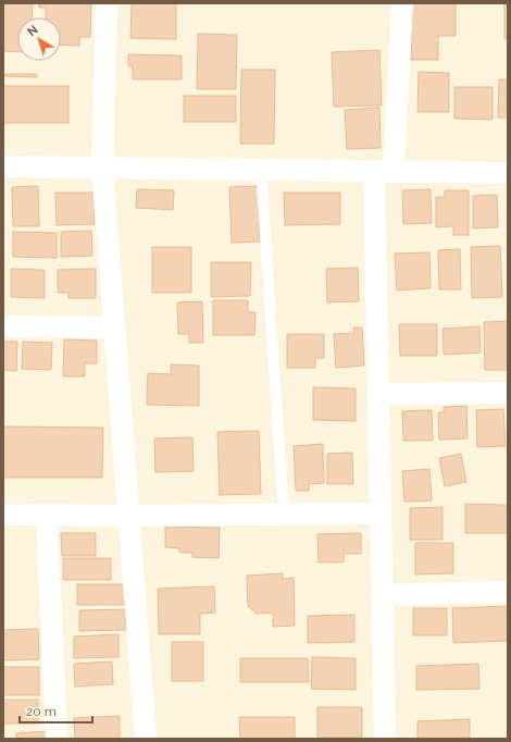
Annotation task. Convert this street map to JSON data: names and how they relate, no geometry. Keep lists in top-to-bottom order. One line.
{"scale_bar":"20 m","north":"top left"}
